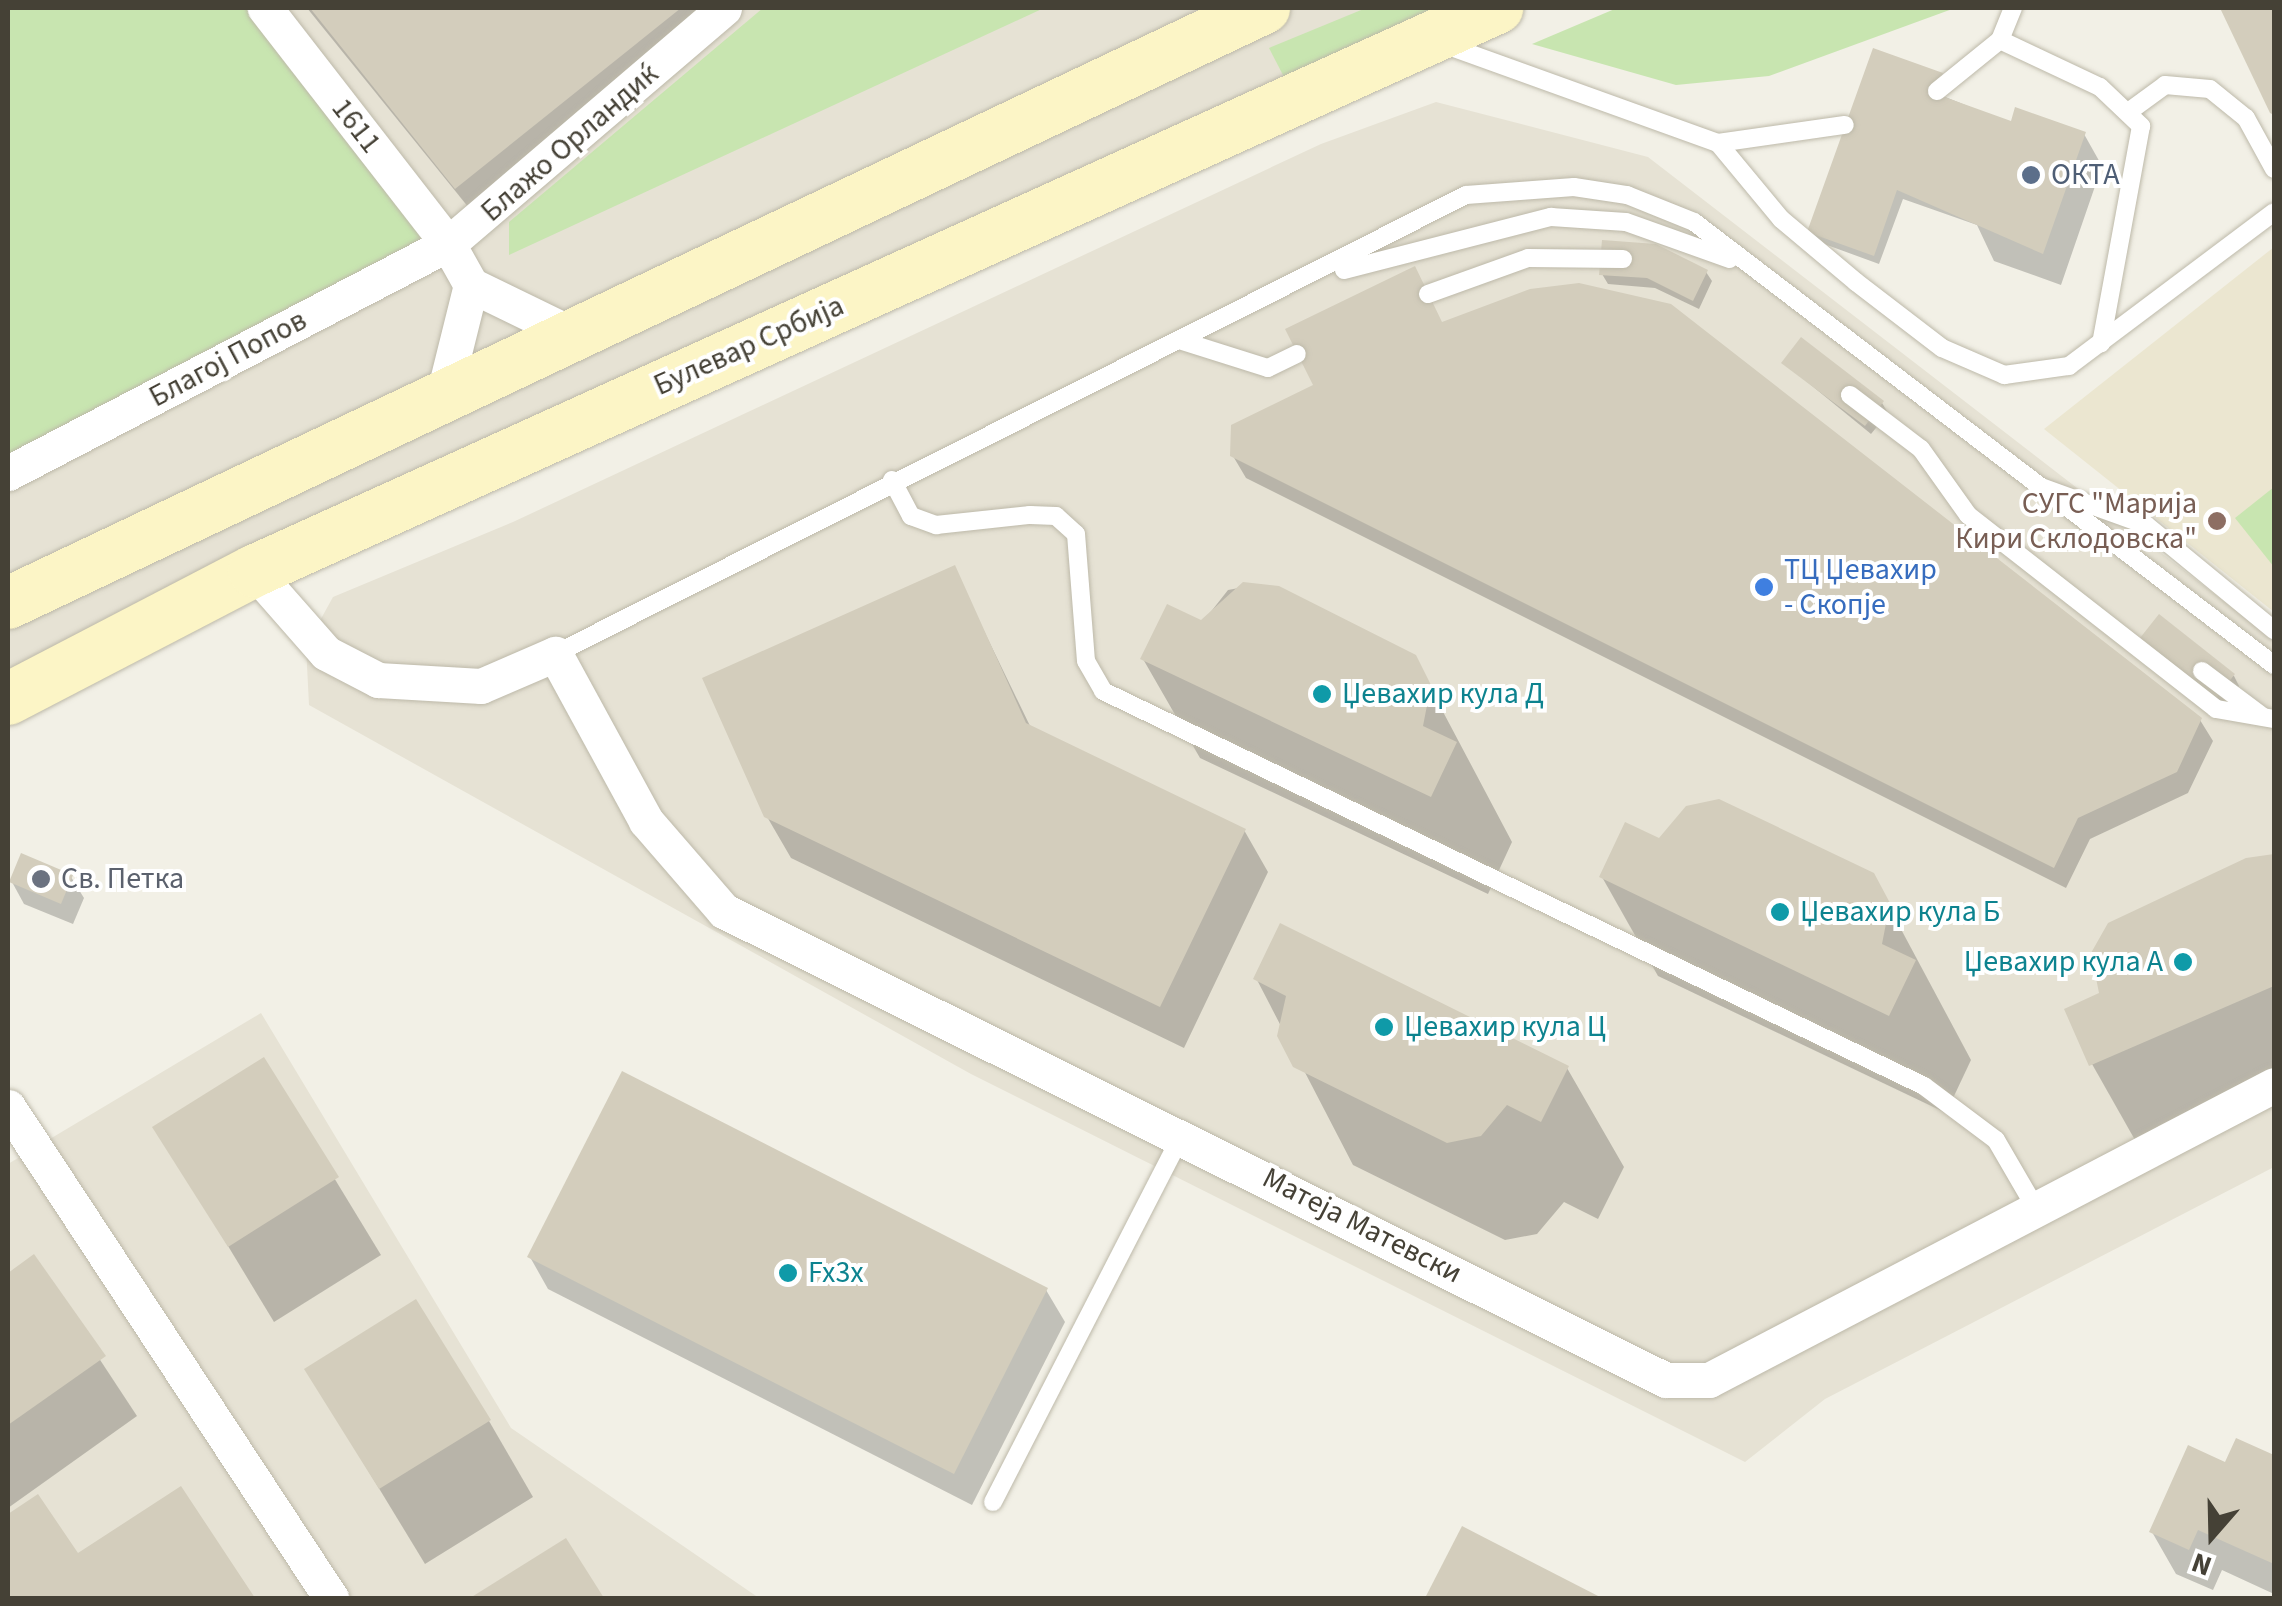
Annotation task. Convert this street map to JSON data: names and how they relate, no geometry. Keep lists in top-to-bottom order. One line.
{"streets":{"street":["1611","Блажо Орландиќ","Булевар Србија","Благој Попов","Матеја Матевски"]},"crossings":[["1611","Блажо Орландиќ"],["1611","Благој Попов"],["Блажо Орландиќ","Благој Попов"]],"places":["ОКТА","СУГС \"Марија Кири Склодовска\"","ТЦ Џевахир - Скопје","Џевахир кула Д","Св. Петка","Џевахир кула Б","Џевахир кула А","Џевахир кула Ц","Fx3x"],"north":"bottom"}
